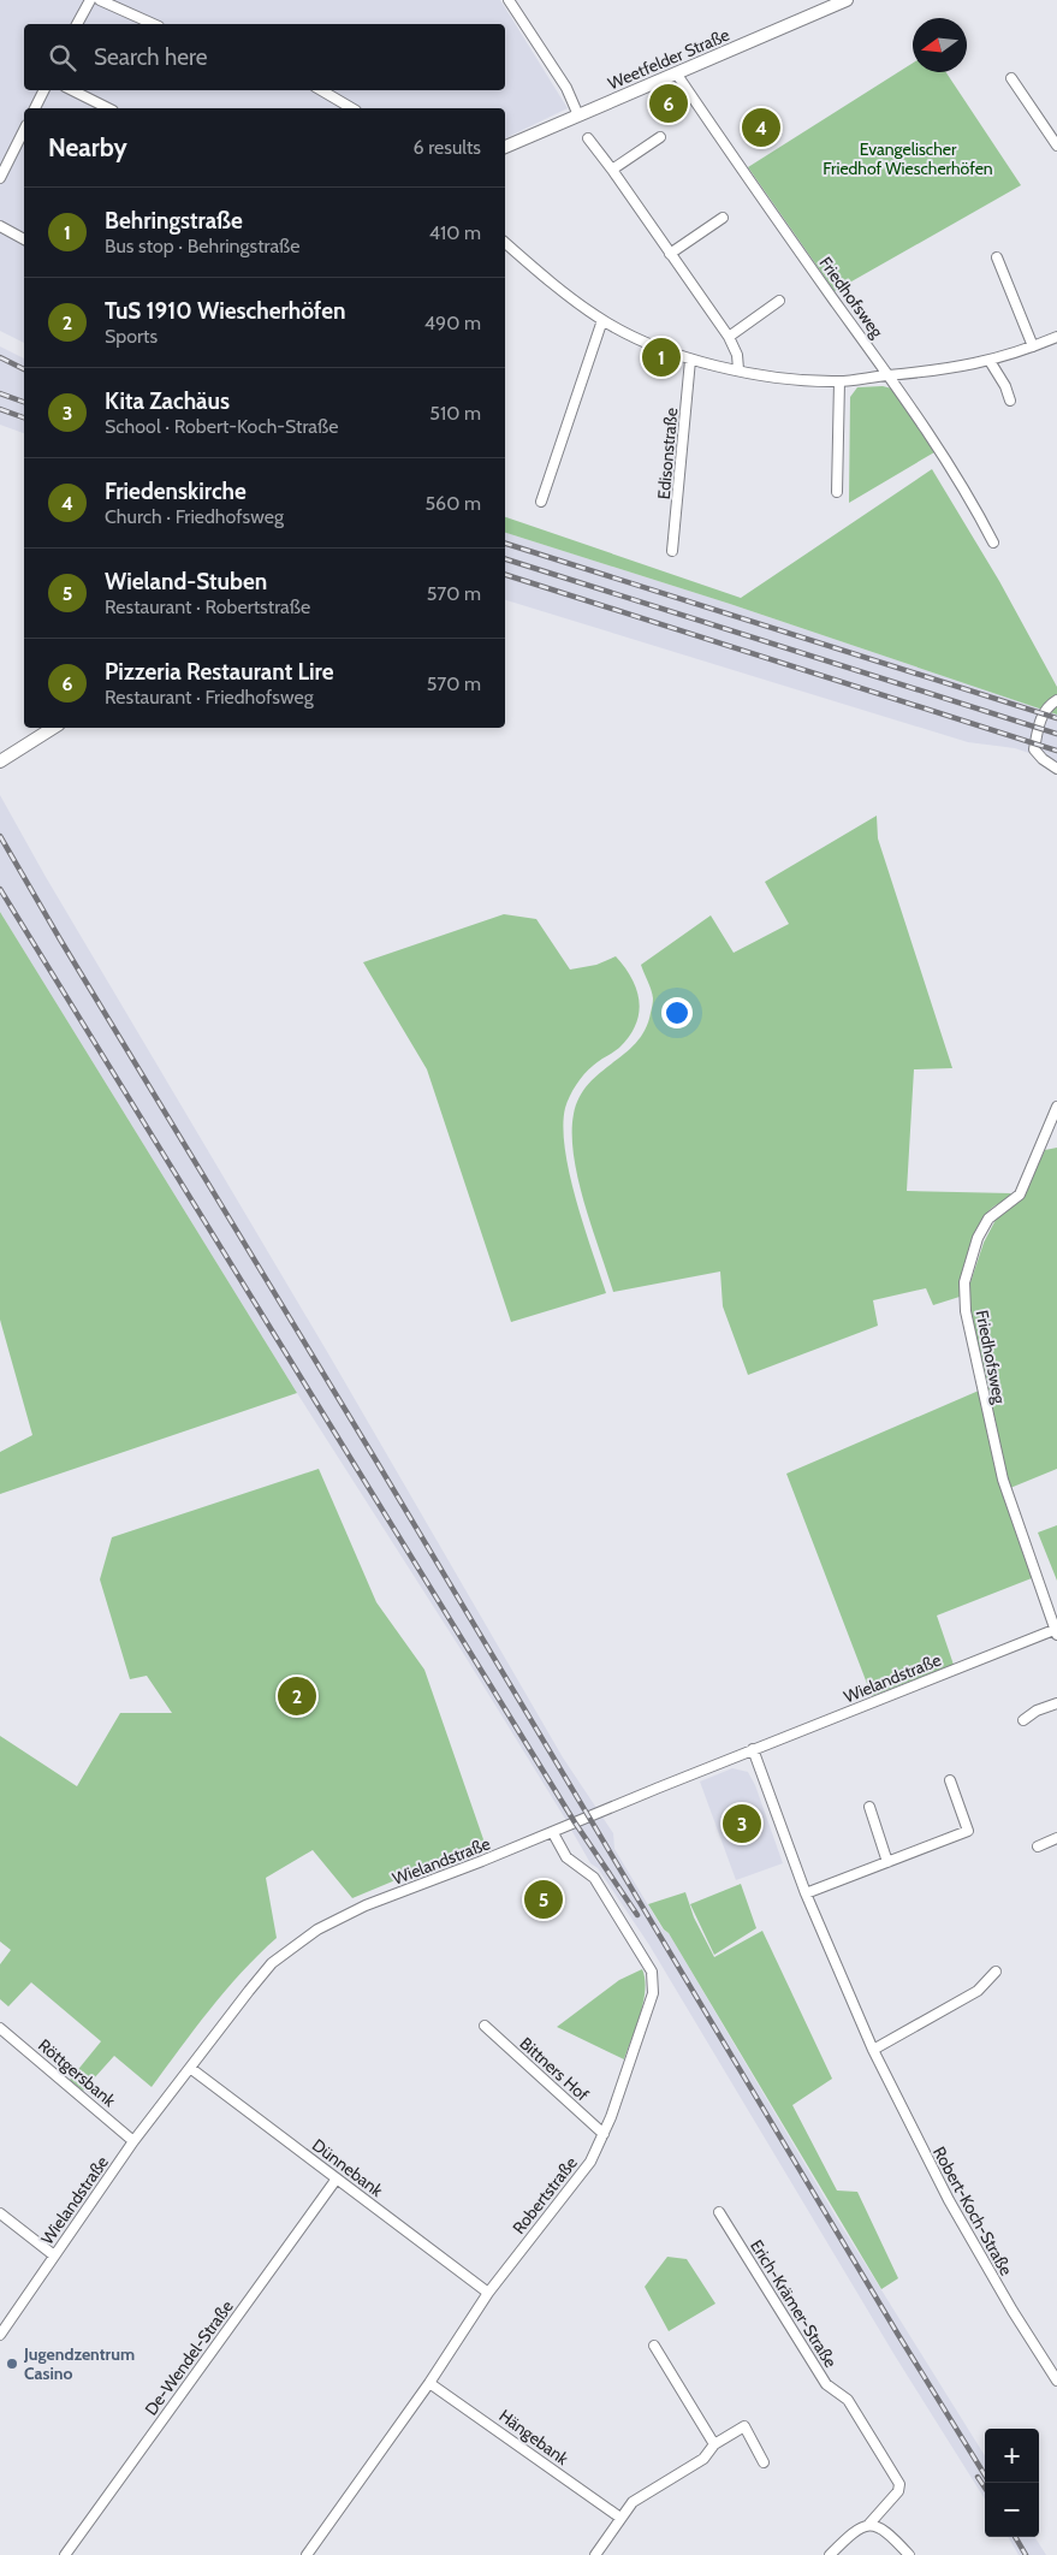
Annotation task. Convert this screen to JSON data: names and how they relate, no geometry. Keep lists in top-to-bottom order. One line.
{"streets":{"street":["Weetfelder Straße","Friedhofsweg","Edisonstraße","Wielandstraße","Bittners Hof","Röttgersbank","Dünnebank","Robertstraße","Robert-Koch-Straße","Erich-Krämer-Straße","De-Wendel-Straße","Hängebank"]},"crossings":[["Weetfelder Straße","Friedhofsweg"],["Friedhofsweg","Wielandstraße"],["Wielandstraße","Röttgersbank"],["Wielandstraße","Dünnebank"],["Wielandstraße","Robertstraße"],["Wielandstraße","Robert-Koch-Straße"],["Bittners Hof","Robertstraße"],["Dünnebank","Robertstraße"],["Dünnebank","De-Wendel-Straße"],["Robertstraße","Hängebank"]],"parks":["Evangelischer Friedhof Wiescherhöfen"],"places":["Jugendzentrum Casino"],"north":"left","page":{"search":"Search here","pins":["6","4","1","2","3","5"],"heading":["Nearby","6 results"],"list":[{"mark":"1","name":"Behringstraße","note":"Bus stop · Behringstraße","value":"410 m"},{"mark":"2","name":"TuS 1910 Wiescherhöfen","note":"Sports","value":"490 m"},{"mark":"3","name":"Kita Zachäus","note":"School · Robert-Koch-Straße","value":"510 m"},{"mark":"4","name":"Friedenskirche","note":"Church · Friedhofsweg","value":"560 m"},{"mark":"5","name":"Wieland-Stuben","note":"Restaurant · Robertstraße","value":"570 m"},{"mark":"6","name":"Pizzeria Restaurant Lire","note":"Restaurant · Friedhofsweg","value":"570 m"}],"map_buttons":["+","−"]}}
